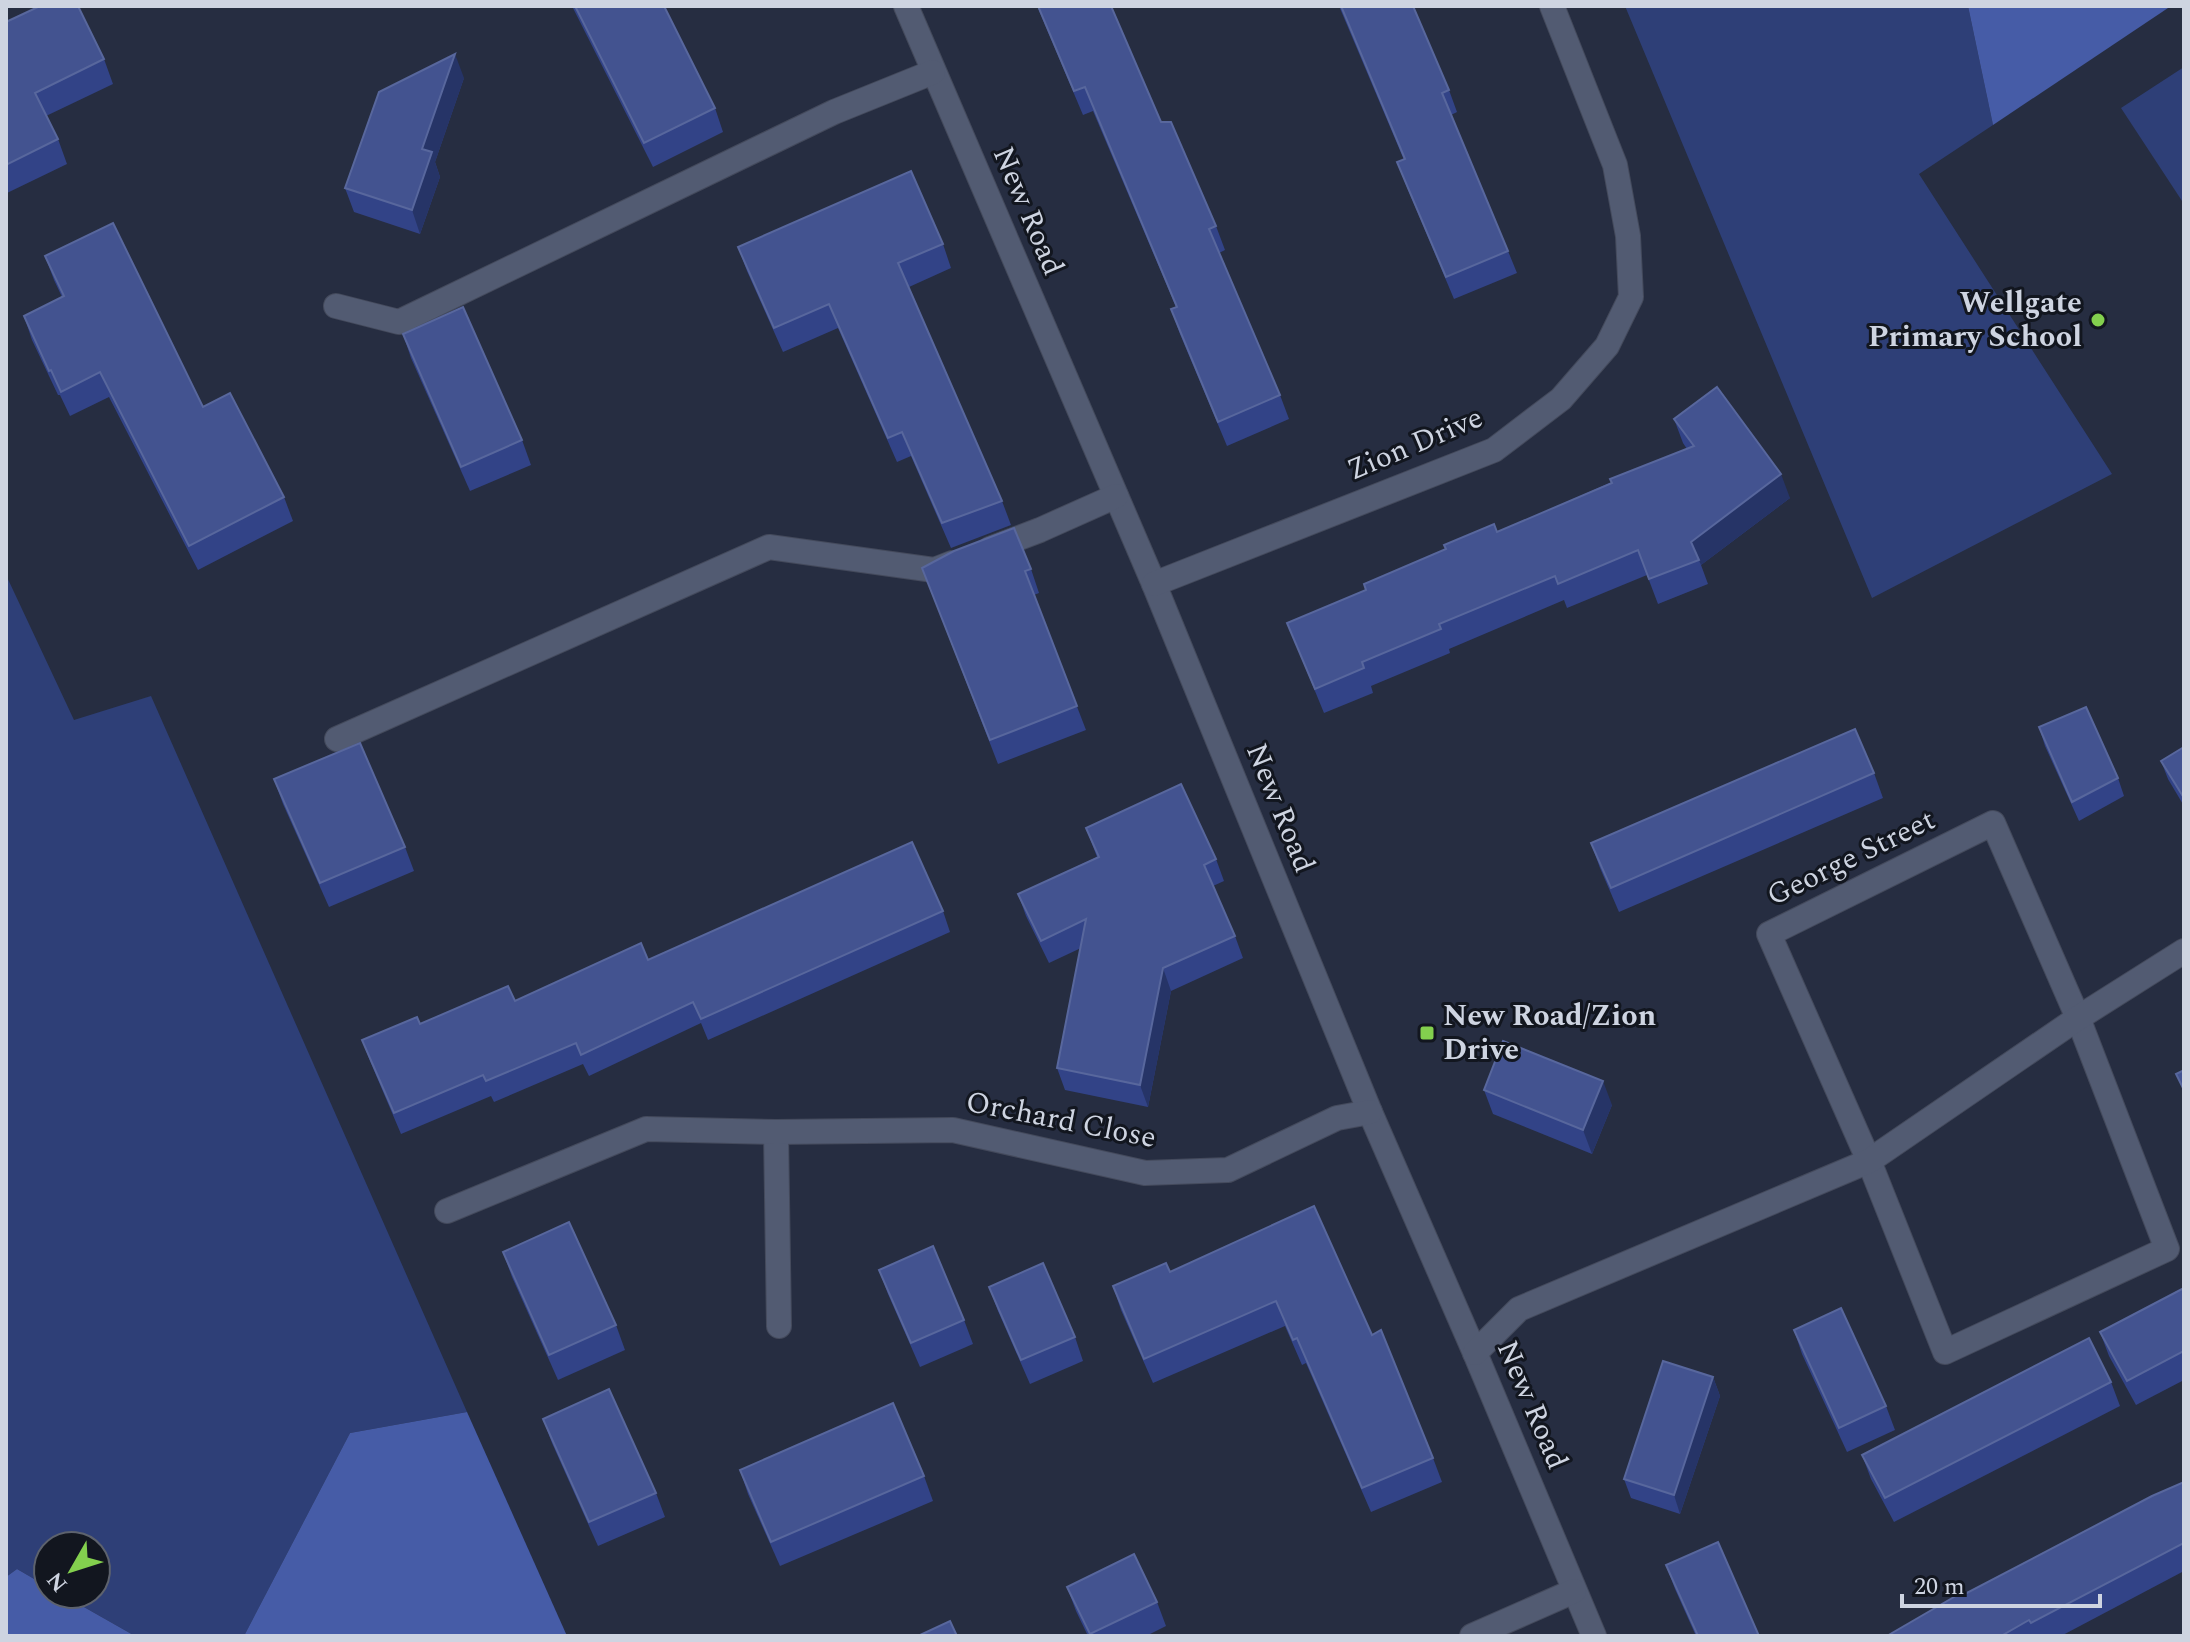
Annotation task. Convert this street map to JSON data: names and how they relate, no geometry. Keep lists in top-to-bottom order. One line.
{"streets":{"street":["New Road","Zion Drive","George Street","Orchard Close"]},"crossings":[["New Road","Zion Drive"],["New Road","Orchard Close"]],"places":{"other":["Wellgate Primary School"],"transit":["New Road/Zion Drive"]},"scale_bar":"20 m","north":"bottom left"}
